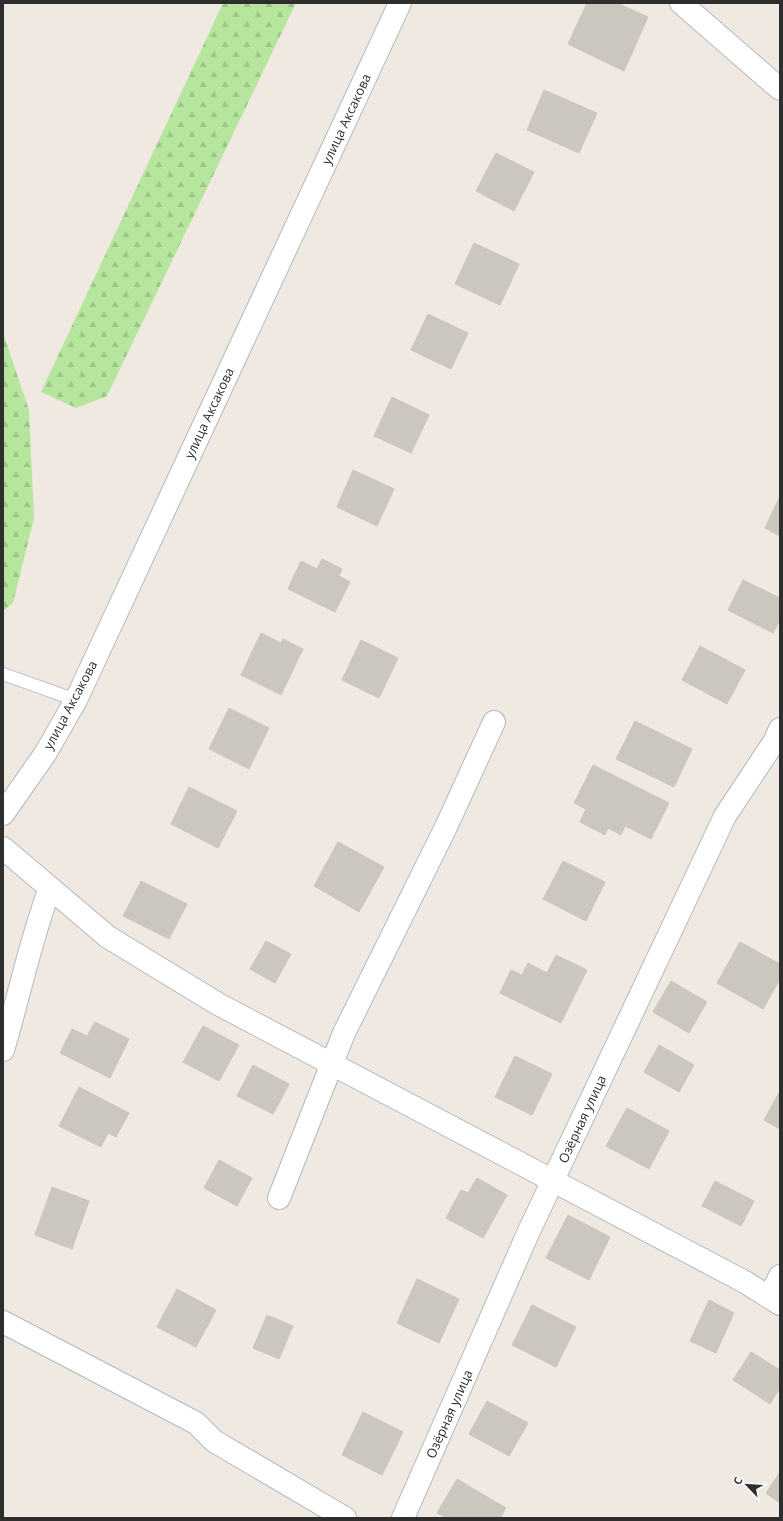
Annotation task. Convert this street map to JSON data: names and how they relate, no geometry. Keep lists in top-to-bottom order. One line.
{"streets":{"street":["улица Аксакова","Озёрная улица"]},"north":"top left"}
